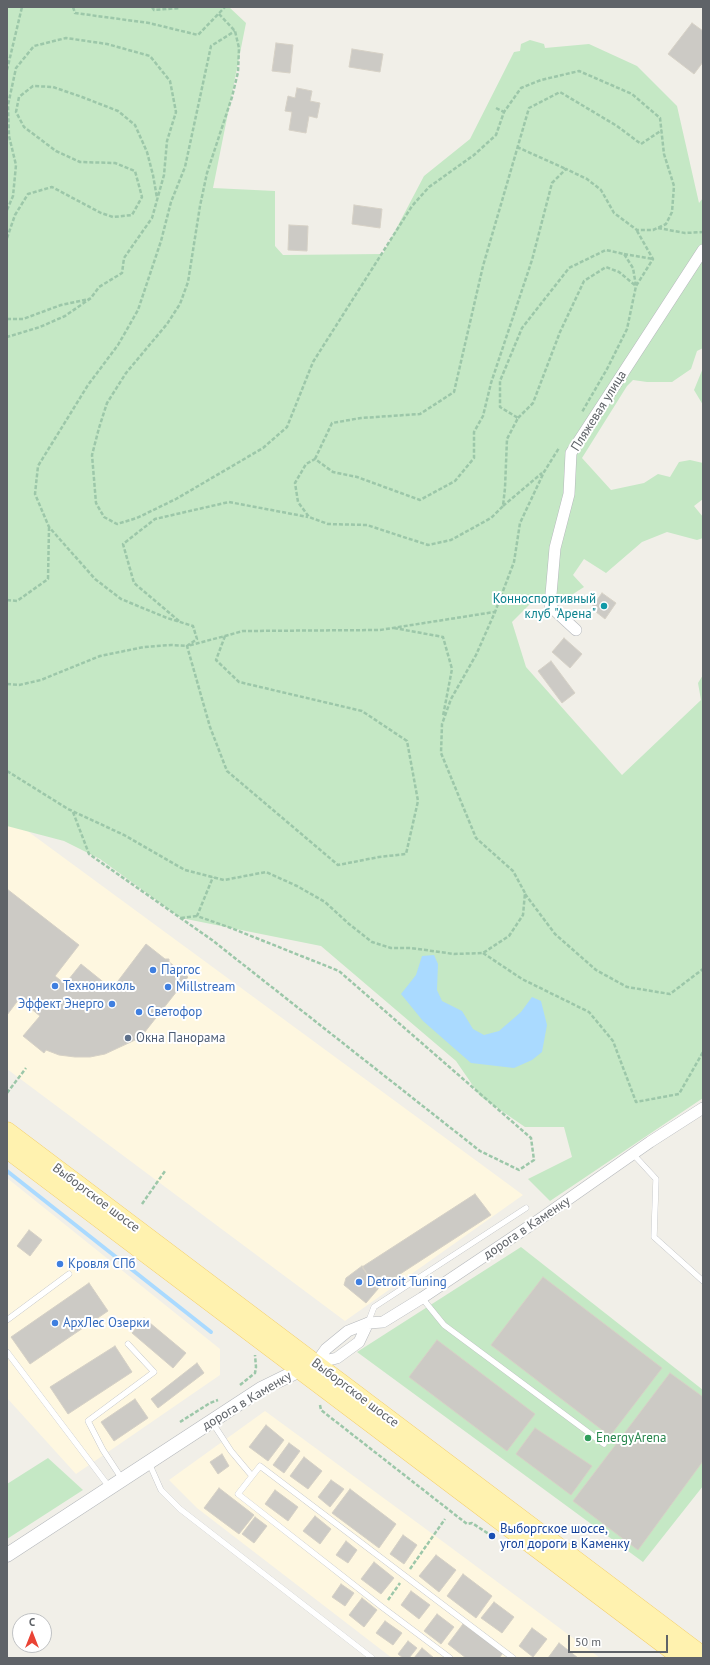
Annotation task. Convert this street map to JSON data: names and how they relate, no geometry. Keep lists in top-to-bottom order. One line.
{"streets":{"main road":["Выборгское шоссе"],"street":["Пляжевая улица","дорога в Каменку"]},"crossings":[["Выборгское шоссе","дорога в Каменку"]],"places":["Конноспортивный клуб \"Арена\"","Паргос","Технониколь","Millstream","Эффект Энерго","Светофор","Окна Панорама","Кровля СПб","Detroit Tuning","АрхЛес Озерки","EnergyArena","Выборгское шоссе, угол дороги в Каменку"],"scale_bar":"50 m","north":"top"}
